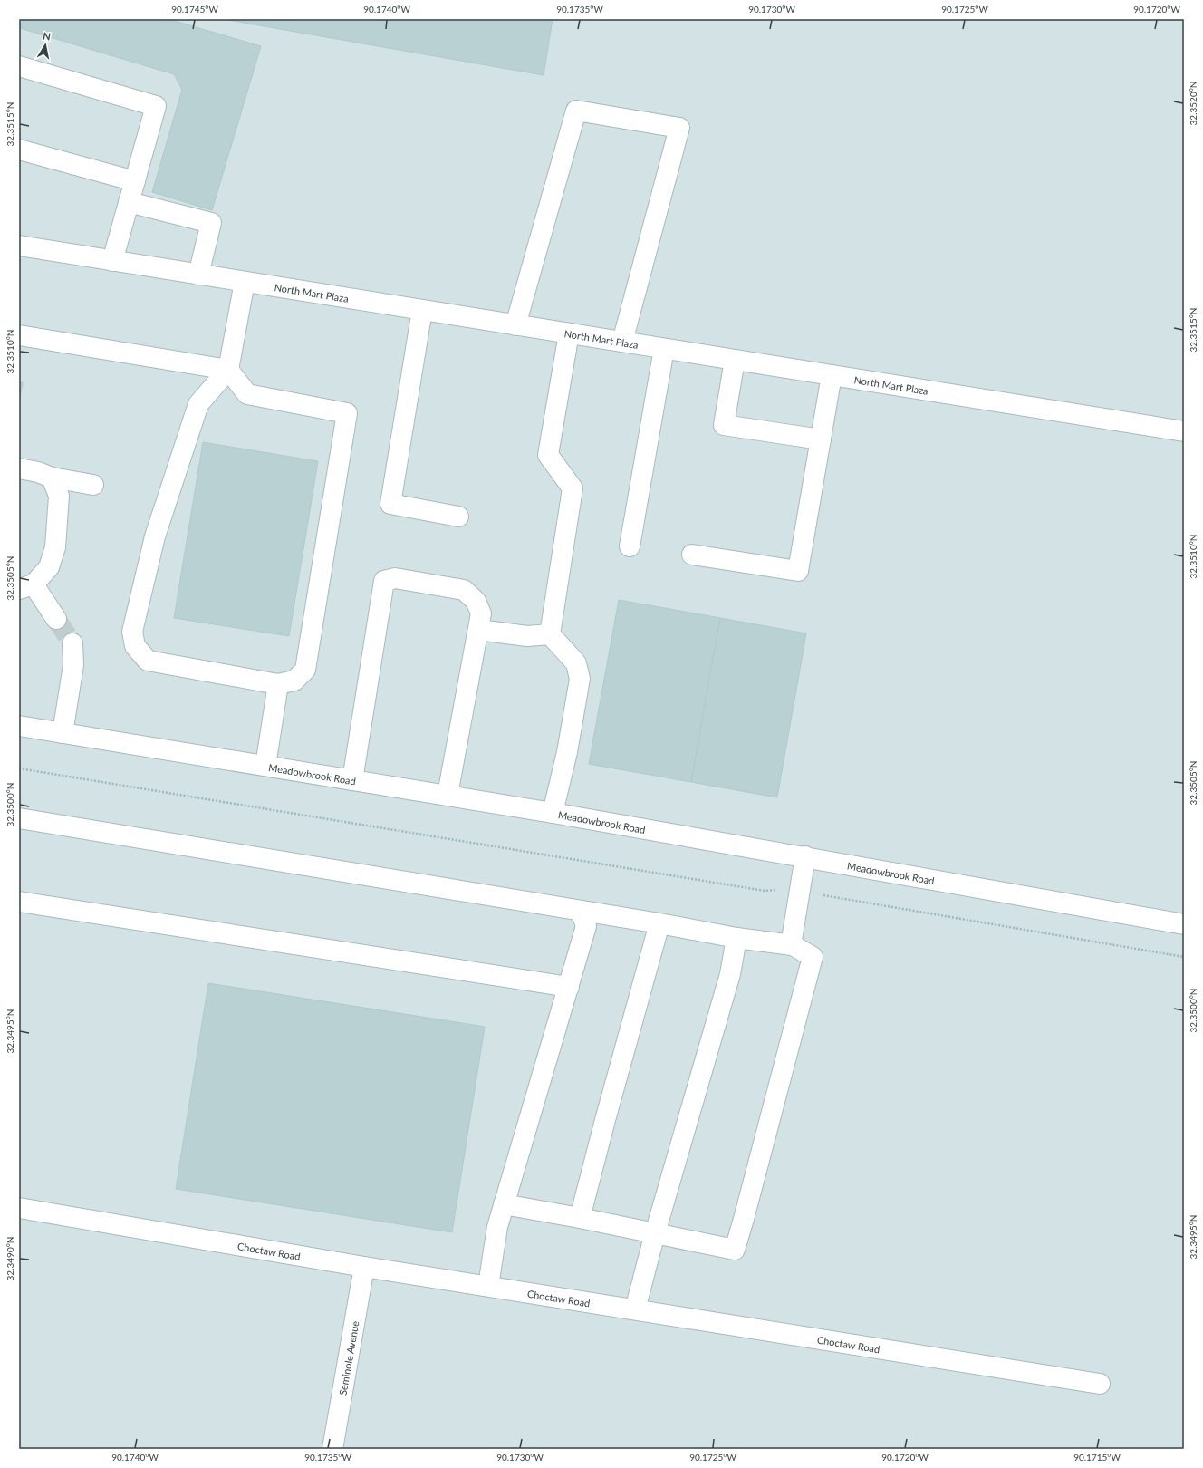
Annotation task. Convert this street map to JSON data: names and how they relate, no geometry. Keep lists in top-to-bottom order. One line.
{"streets":{"street":["North Mart Plaza","Meadowbrook Road","Choctaw Road","Seminole Avenue"]},"crossings":[["Choctaw Road","Seminole Avenue"]],"north":"top","coordinates":["90.1745°W","90.1740°W","90.1735°W","90.1730°W","90.1725°W","90.1720°W","32.3520°N","32.3515°N","32.3510°N","32.3505°N","32.3500°N","32.3495°N","32.3490°N","90.1715°W"]}
